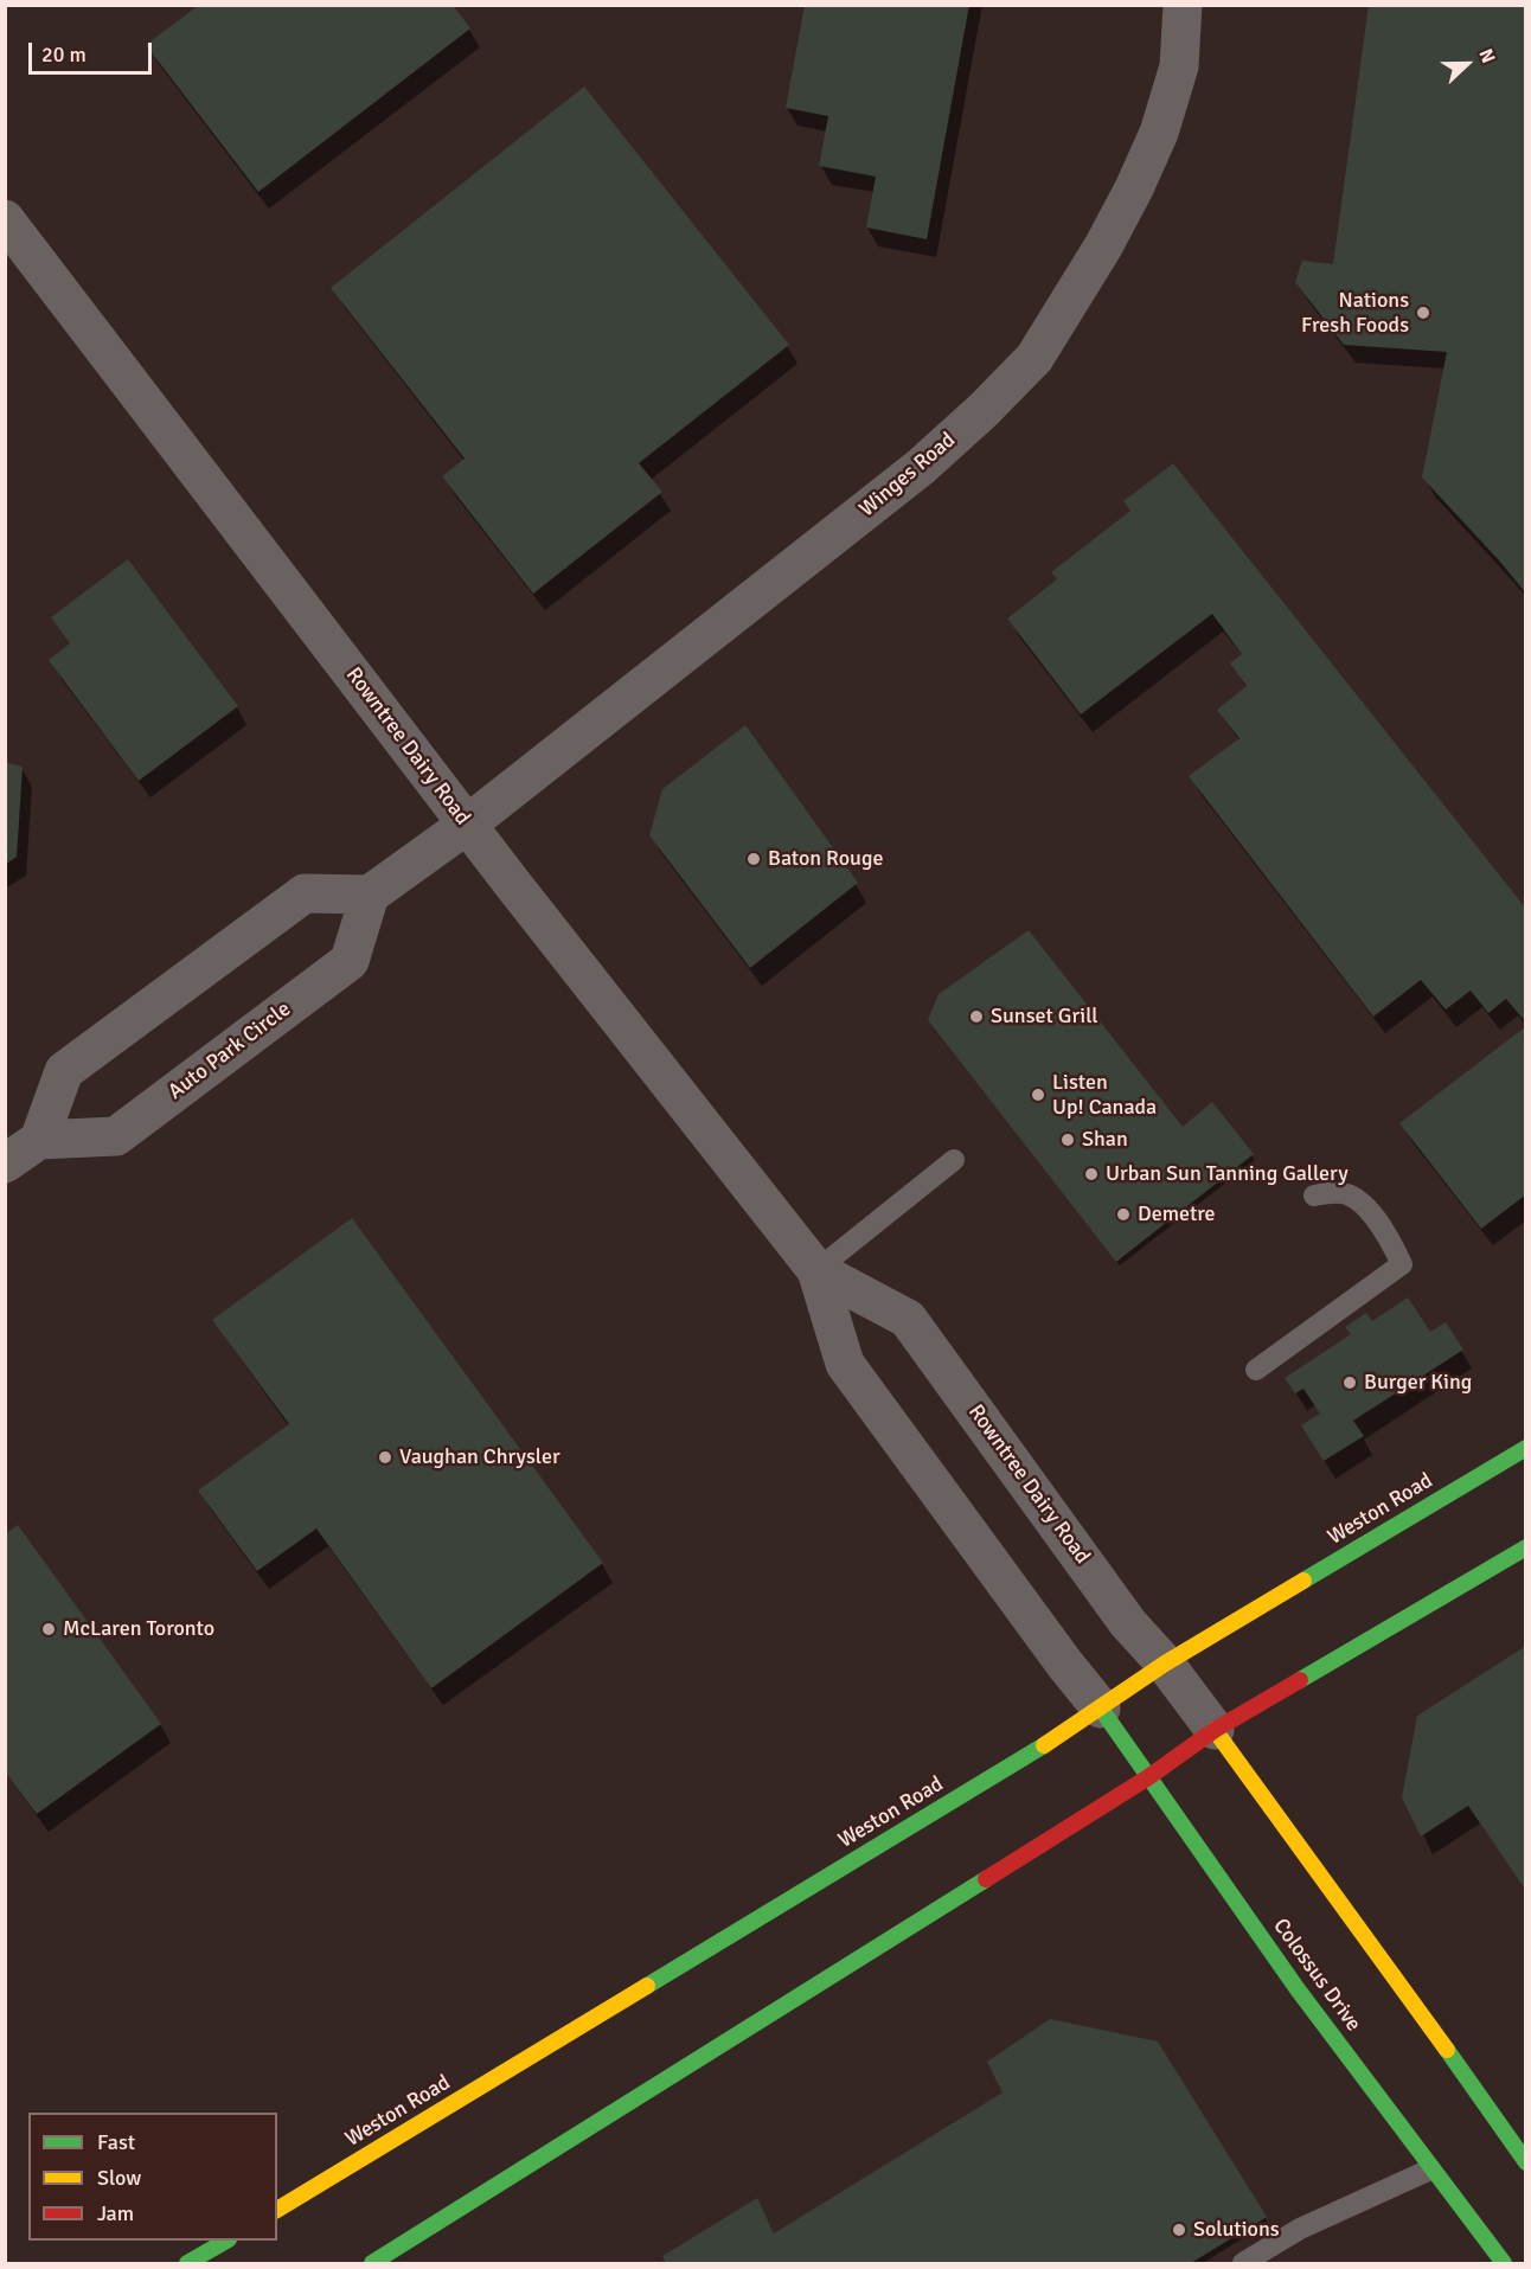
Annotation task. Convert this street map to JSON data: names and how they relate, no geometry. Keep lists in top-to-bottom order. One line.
{"streets":{"main road":["Weston Road","Colossus Drive"],"street":["Winges Road","Rowntree Dairy Road","Auto Park Circle"]},"crossings":[["Winges Road","Rowntree Dairy Road"],["Rowntree Dairy Road","Weston Road"],["Rowntree Dairy Road","Colossus Drive"],["Weston Road","Colossus Drive"]],"places":["Nations Fresh Foods","Baton Rouge","Sunset Grill","Listen Up! Canada","Shan","Urban Sun Tanning Gallery","Demetre","Burger King","Vaughan Chrysler","McLaren Toronto","Solutions"],"legend":["Fast","Slow","Jam"],"scale_bar":"20 m","north":"right"}
